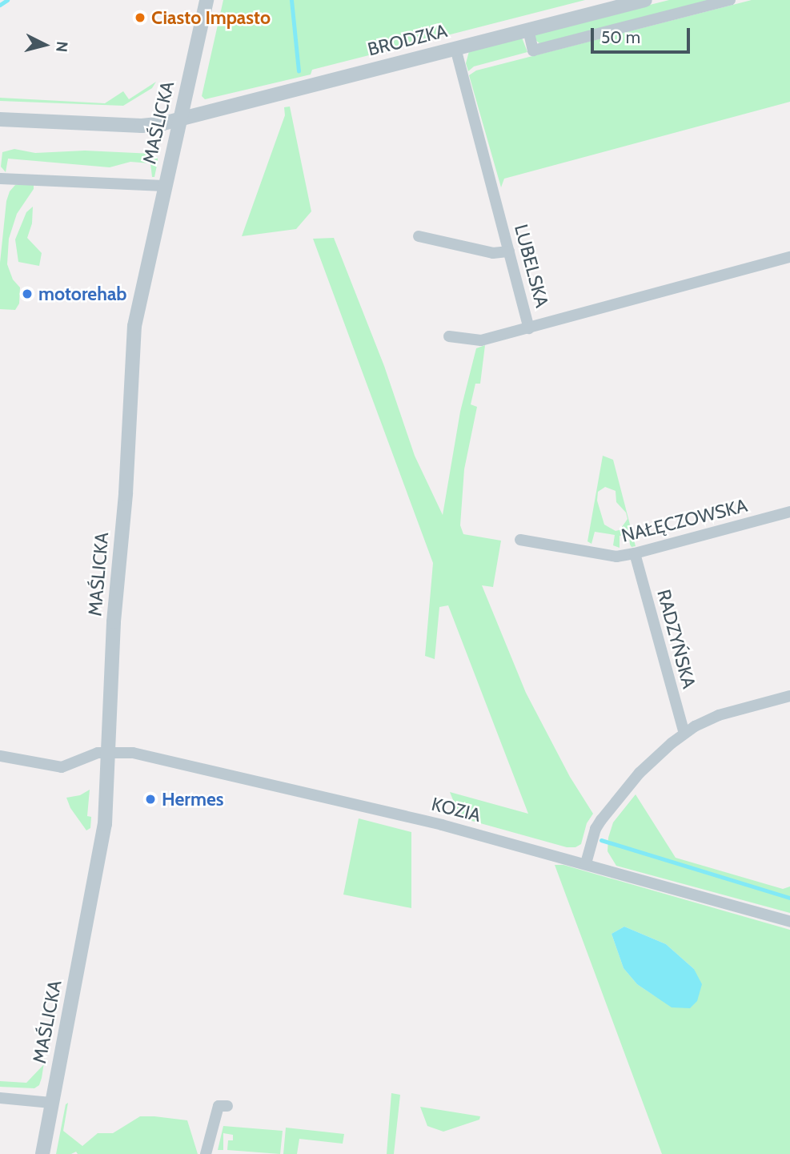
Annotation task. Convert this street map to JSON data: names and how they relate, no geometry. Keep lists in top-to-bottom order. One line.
{"streets":{"street":["BRODZKA","MAŚLICKA","LUBELSKA","NAŁĘCZOWSKA","RADZYŃSKA","KOZIA"]},"crossings":[["BRODZKA","MAŚLICKA"],["BRODZKA","LUBELSKA"],["MAŚLICKA","KOZIA"],["NAŁĘCZOWSKA","RADZYŃSKA"]],"places":["Ciasto Impasto","motorehab","Hermes"],"scale_bar":"50 m","north":"right"}
